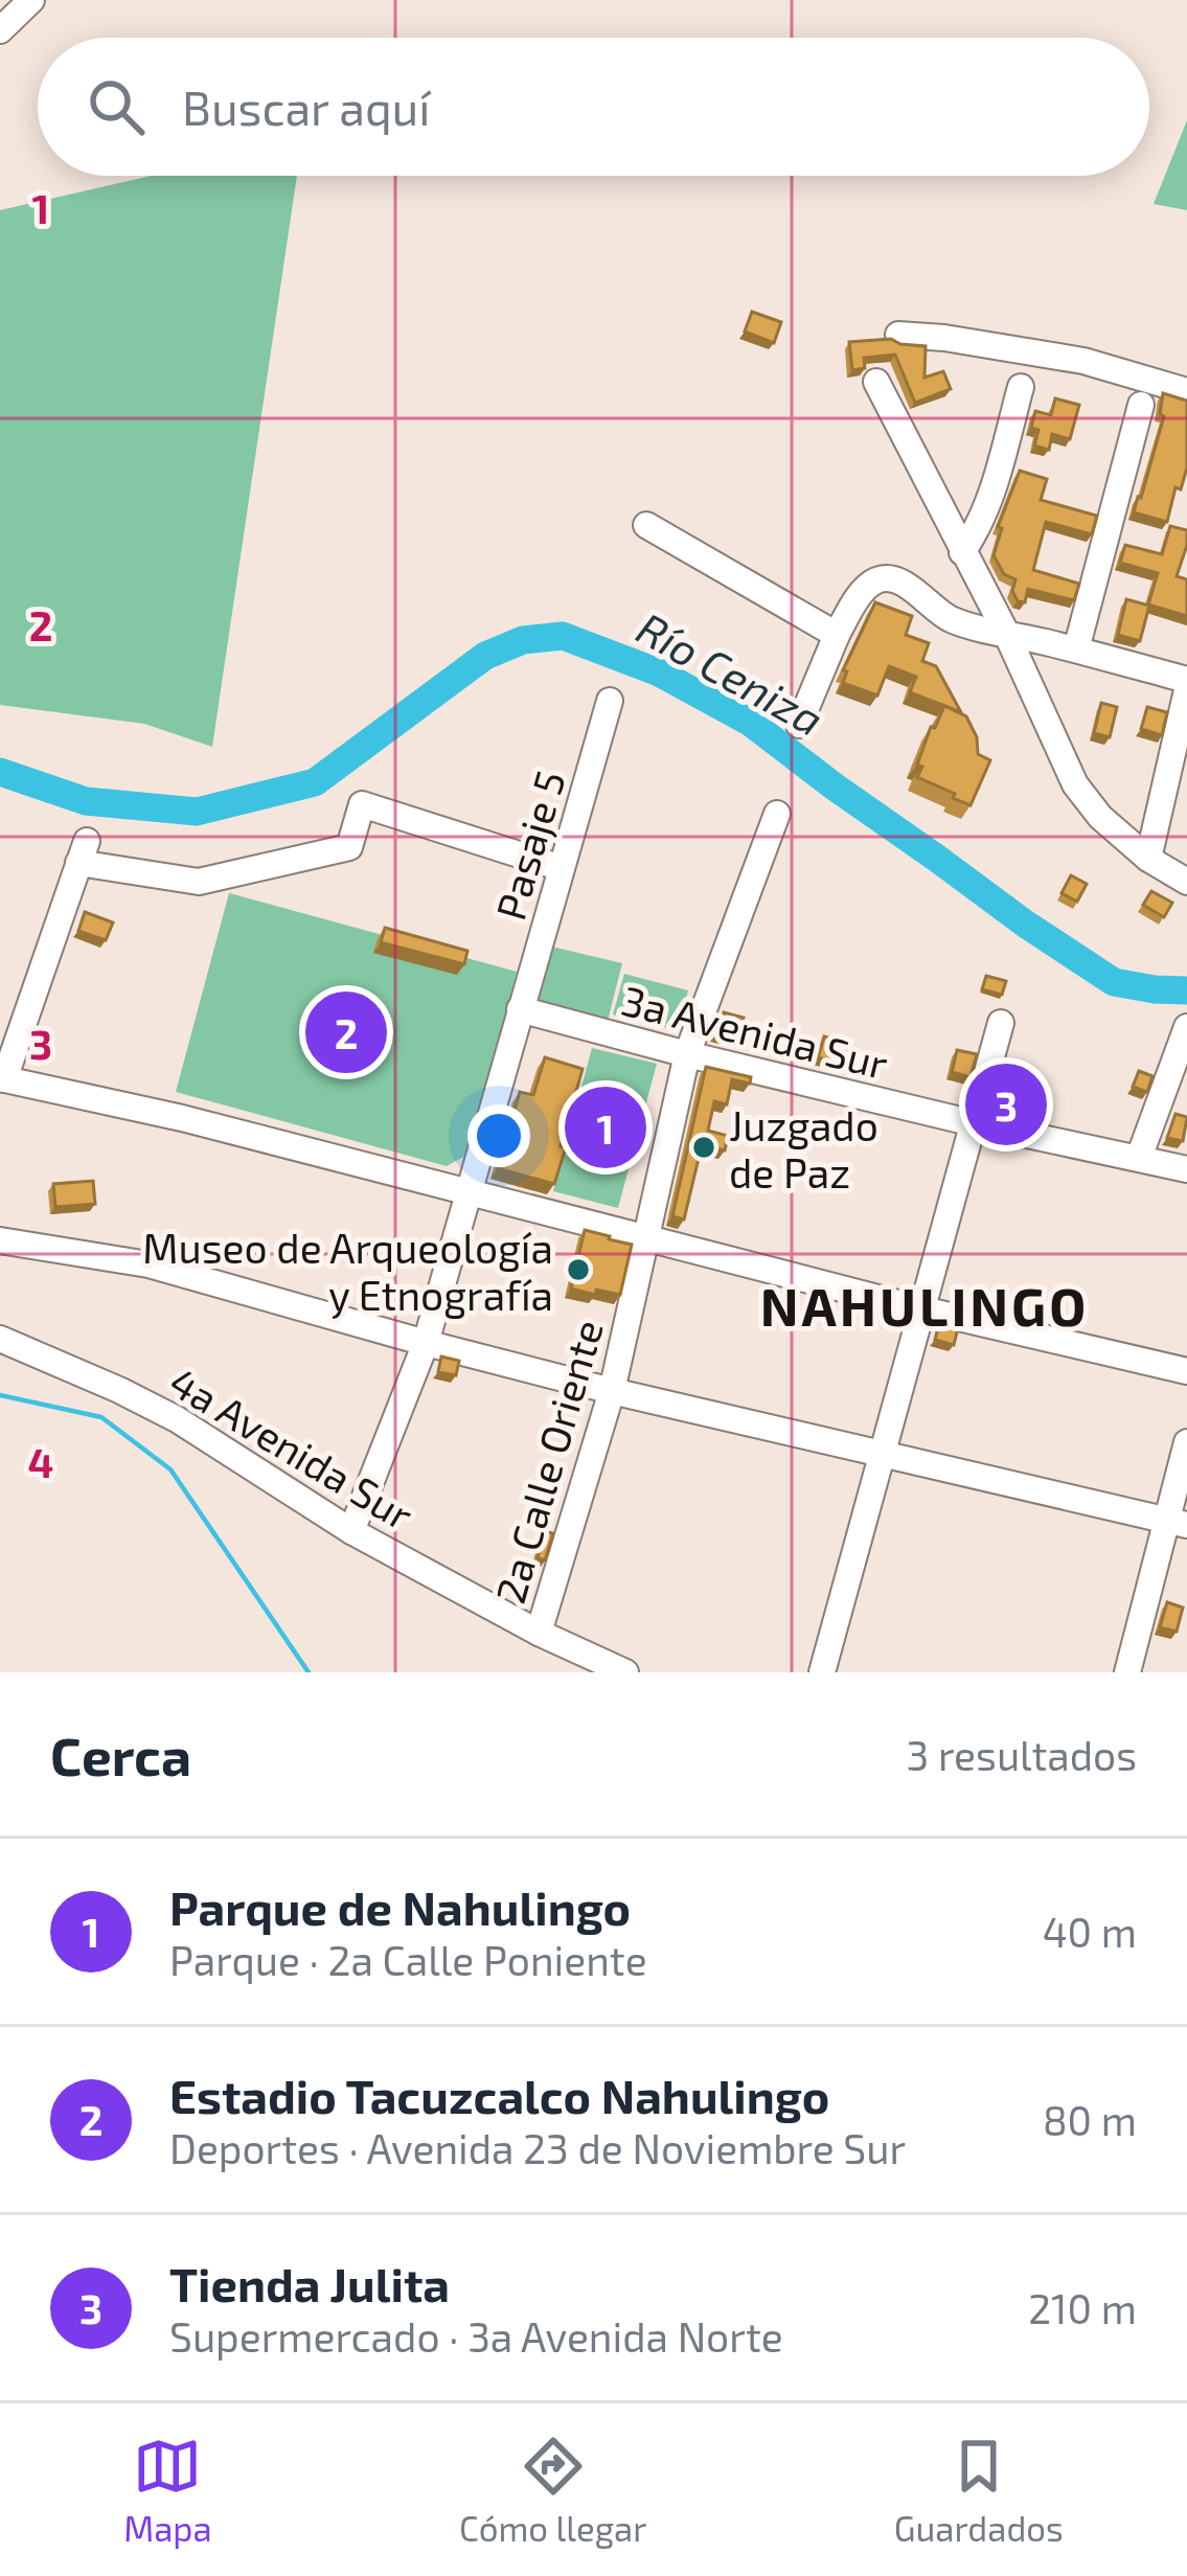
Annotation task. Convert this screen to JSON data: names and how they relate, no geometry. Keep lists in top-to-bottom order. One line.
{"streets":{"street":["Pasaje 5","3a Avenida Sur","4a Avenida Sur","2a Calle Oriente"]},"crossings":[["Pasaje 5","3a Avenida Sur"],["Pasaje 5","4a Avenida Sur"],["3a Avenida Sur","2a Calle Oriente"],["4a Avenida Sur","2a Calle Oriente"]],"districts":["NAHULINGO"],"water":["Río Ceniza"],"places":["Juzgado de Paz","Museo de Arqueología y Etnografía"],"page":{"search":"Buscar aquí","pins":["2","3","1"],"heading":["Cerca","3 resultados"],"list":[{"mark":"1","name":"Parque de Nahulingo","note":"Parque · 2a Calle Poniente","value":"40 m"},{"mark":"2","name":"Estadio Tacuzcalco Nahulingo","note":"Deportes · Avenida 23 de Noviembre Sur","value":"80 m"},{"mark":"3","name":"Tienda Julita","note":"Supermercado · 3a Avenida Norte","value":"210 m"}],"nav":["Mapa","Cómo llegar","Guardados"]},"grid":{"rows":["1","2","3","4"]}}
